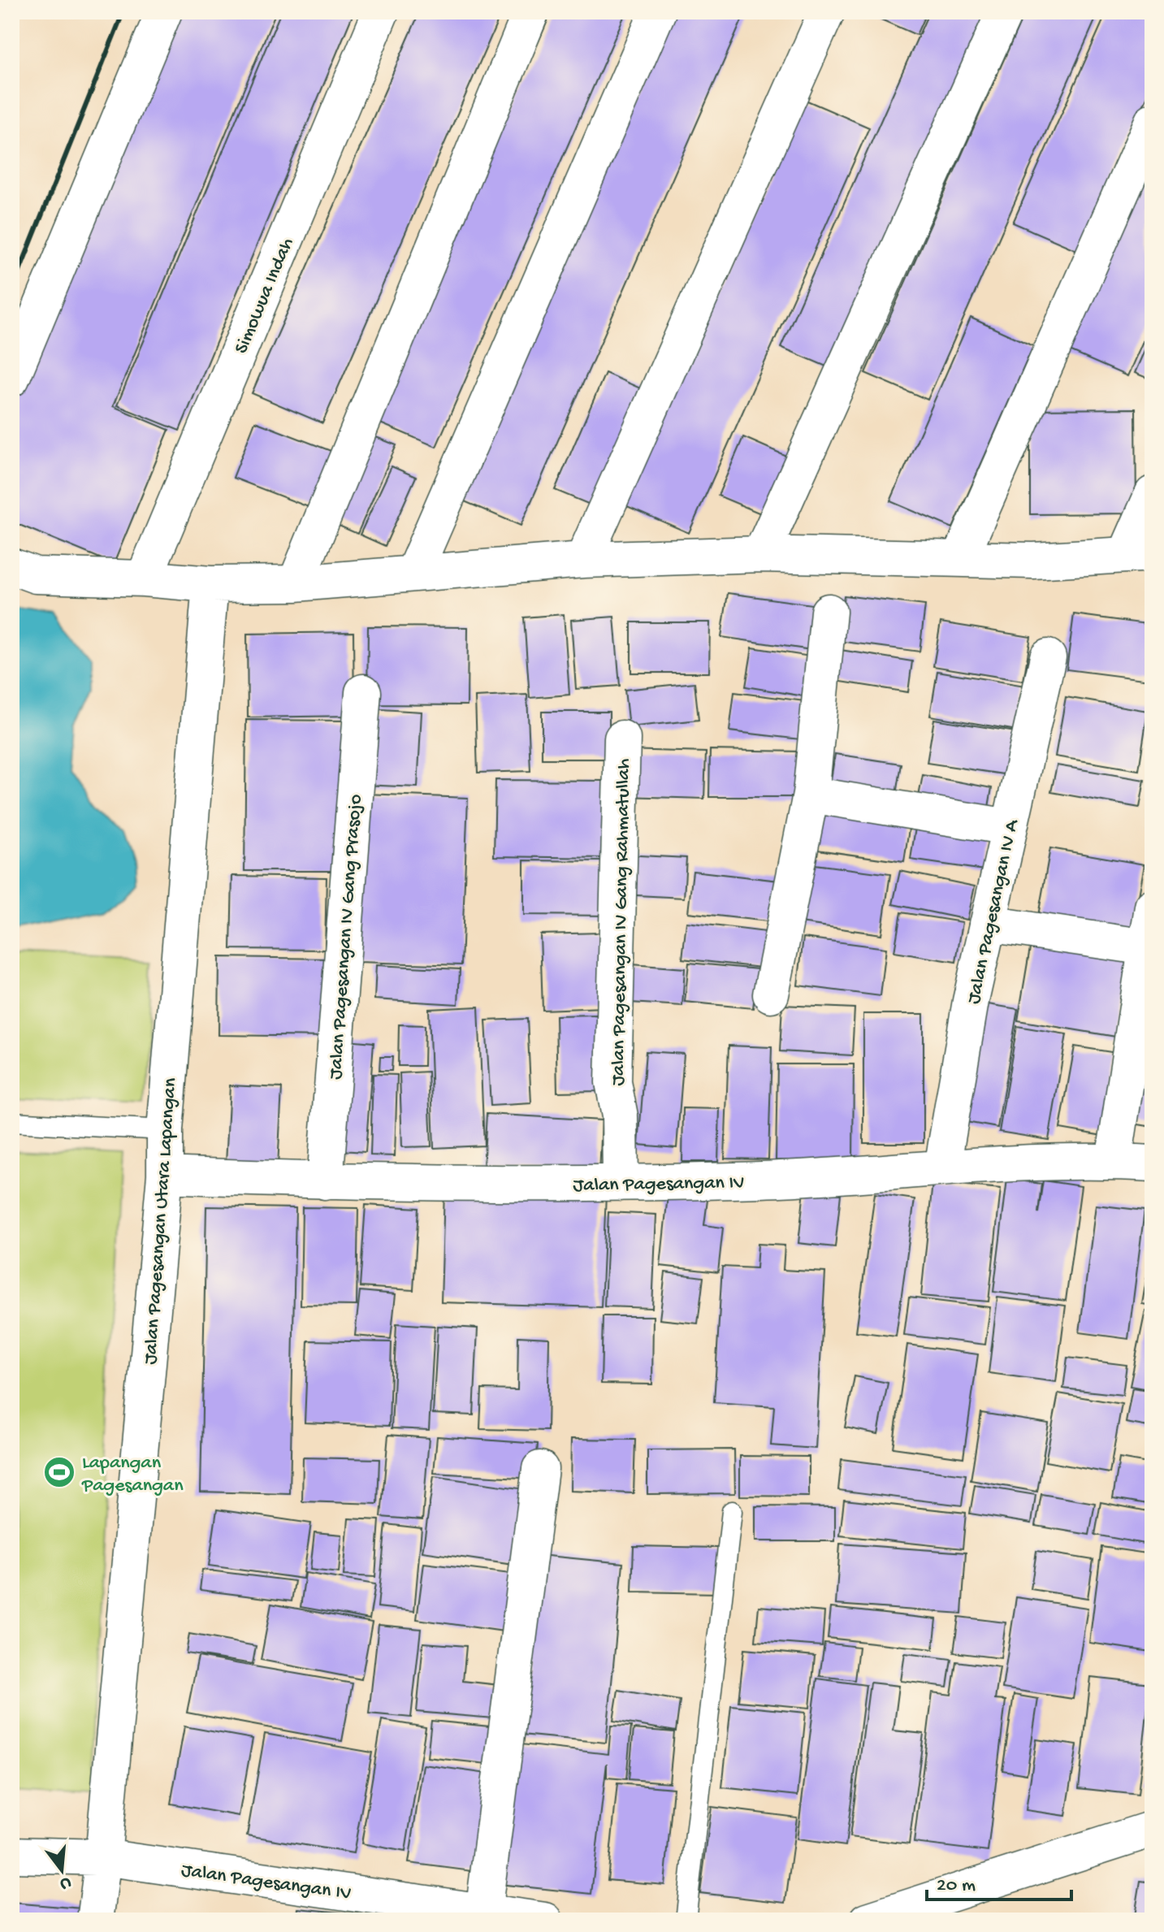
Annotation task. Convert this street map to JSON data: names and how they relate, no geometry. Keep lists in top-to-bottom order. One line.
{"streets":{"street":["Simowua Indah","Jalan Pagesangan IV A","Jalan Pagesangan IV Gang Rahmatullah","Jalan Pagesangan IV Gang Prasojo","Jalan Pagesangan IV","Jalan Pagesangan Utara Lapangan"]},"crossings":[["Jalan Pagesangan IV A","Jalan Pagesangan IV"],["Jalan Pagesangan IV Gang Rahmatullah","Jalan Pagesangan IV"],["Jalan Pagesangan IV Gang Prasojo","Jalan Pagesangan IV"],["Jalan Pagesangan IV","Jalan Pagesangan Utara Lapangan"]],"places":{"sports":["Lapangan Pagesangan"]},"scale_bar":"20 m","north":"bottom"}
